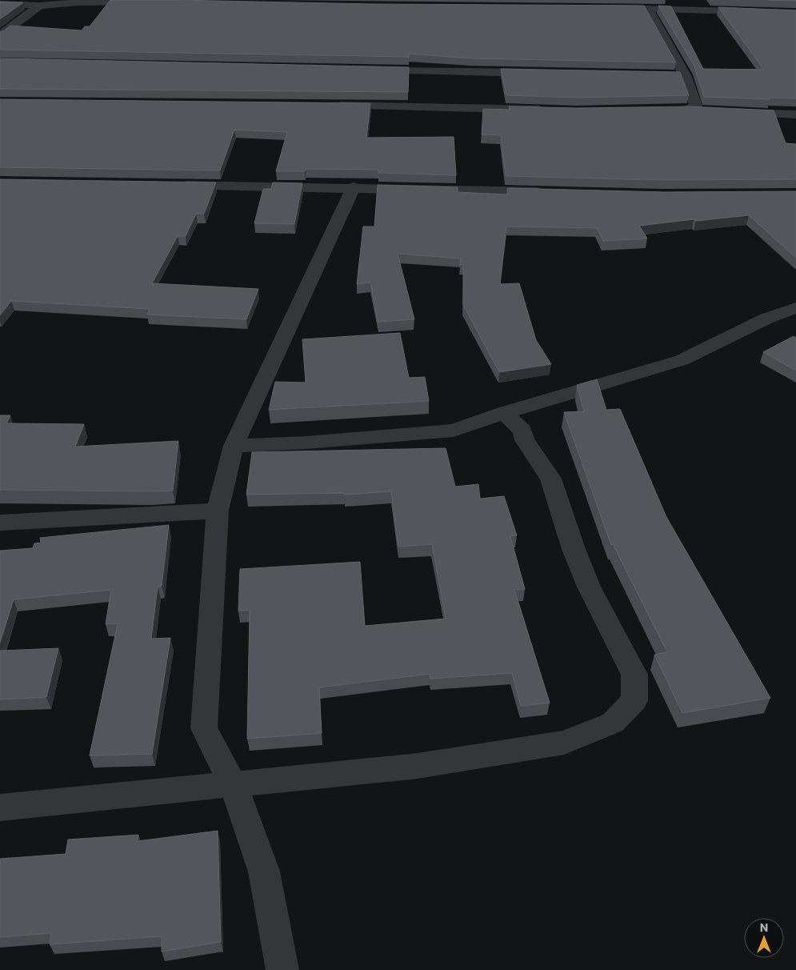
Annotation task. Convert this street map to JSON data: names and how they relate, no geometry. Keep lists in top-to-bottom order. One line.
{"north":"top"}
